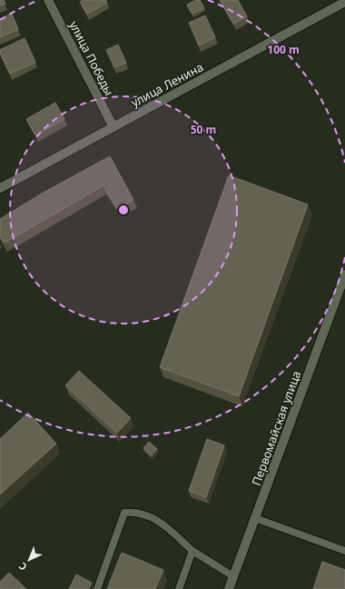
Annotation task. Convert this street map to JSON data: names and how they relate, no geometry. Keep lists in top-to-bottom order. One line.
{"streets":{"street":["улица Победы","улица Ленина","Первомайская улица"]},"crossings":[["улица Победы","улица Ленина"]],"north":"bottom left","rings":["100 m","50 m"]}
